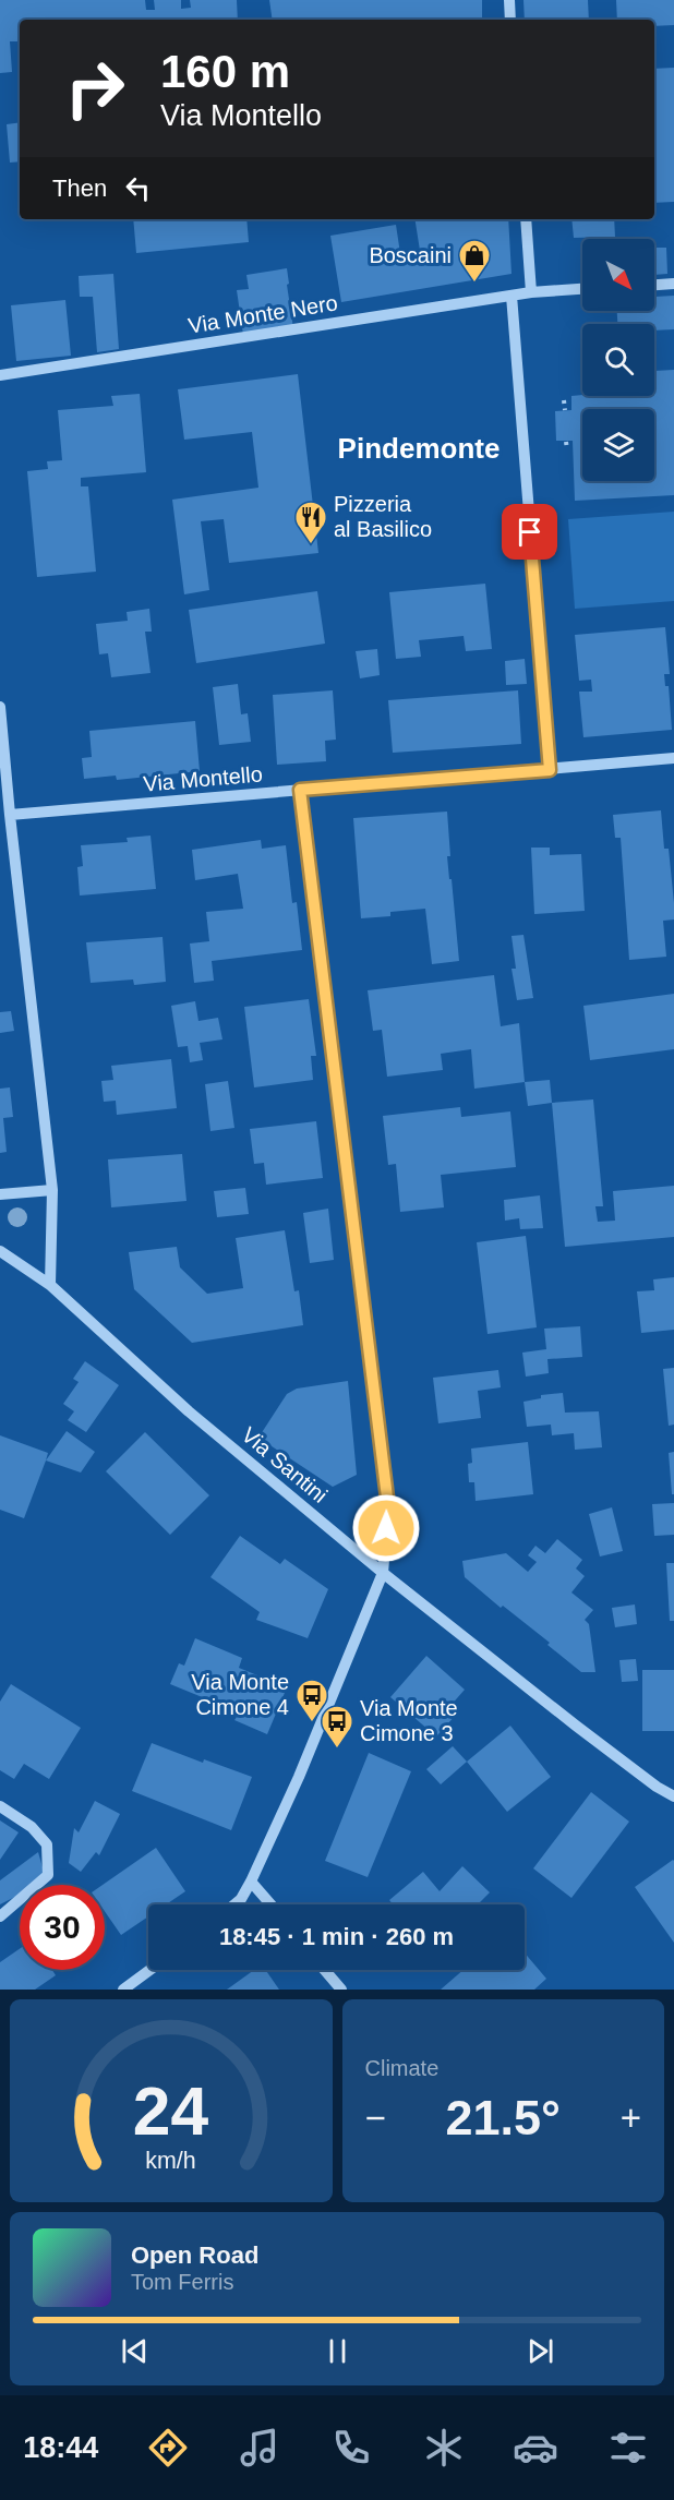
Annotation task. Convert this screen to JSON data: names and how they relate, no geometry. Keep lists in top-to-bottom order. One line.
{"streets":{"street":["Via Monte Nero","Via Montello","Via Santini"]},"districts":["Pindemonte"],"places":{"shop":["Boscaini"],"restaurant":["Pizzeria al Basilico"],"bus stop":["Via Monte Cimone 4","Via Monte Cimone 3"]},"north":"bottom right","page":{"turn":["160 m","Via Montello"],"then":"Then","limit":"30","trip":"18:45 · 1 min · 260 m","tile":"Climate","heat":["−","21.5°","+"],"song":["Open Road","Tom Ferris"],"tabs":"18:44","gauge":["24","km/h"]}}
